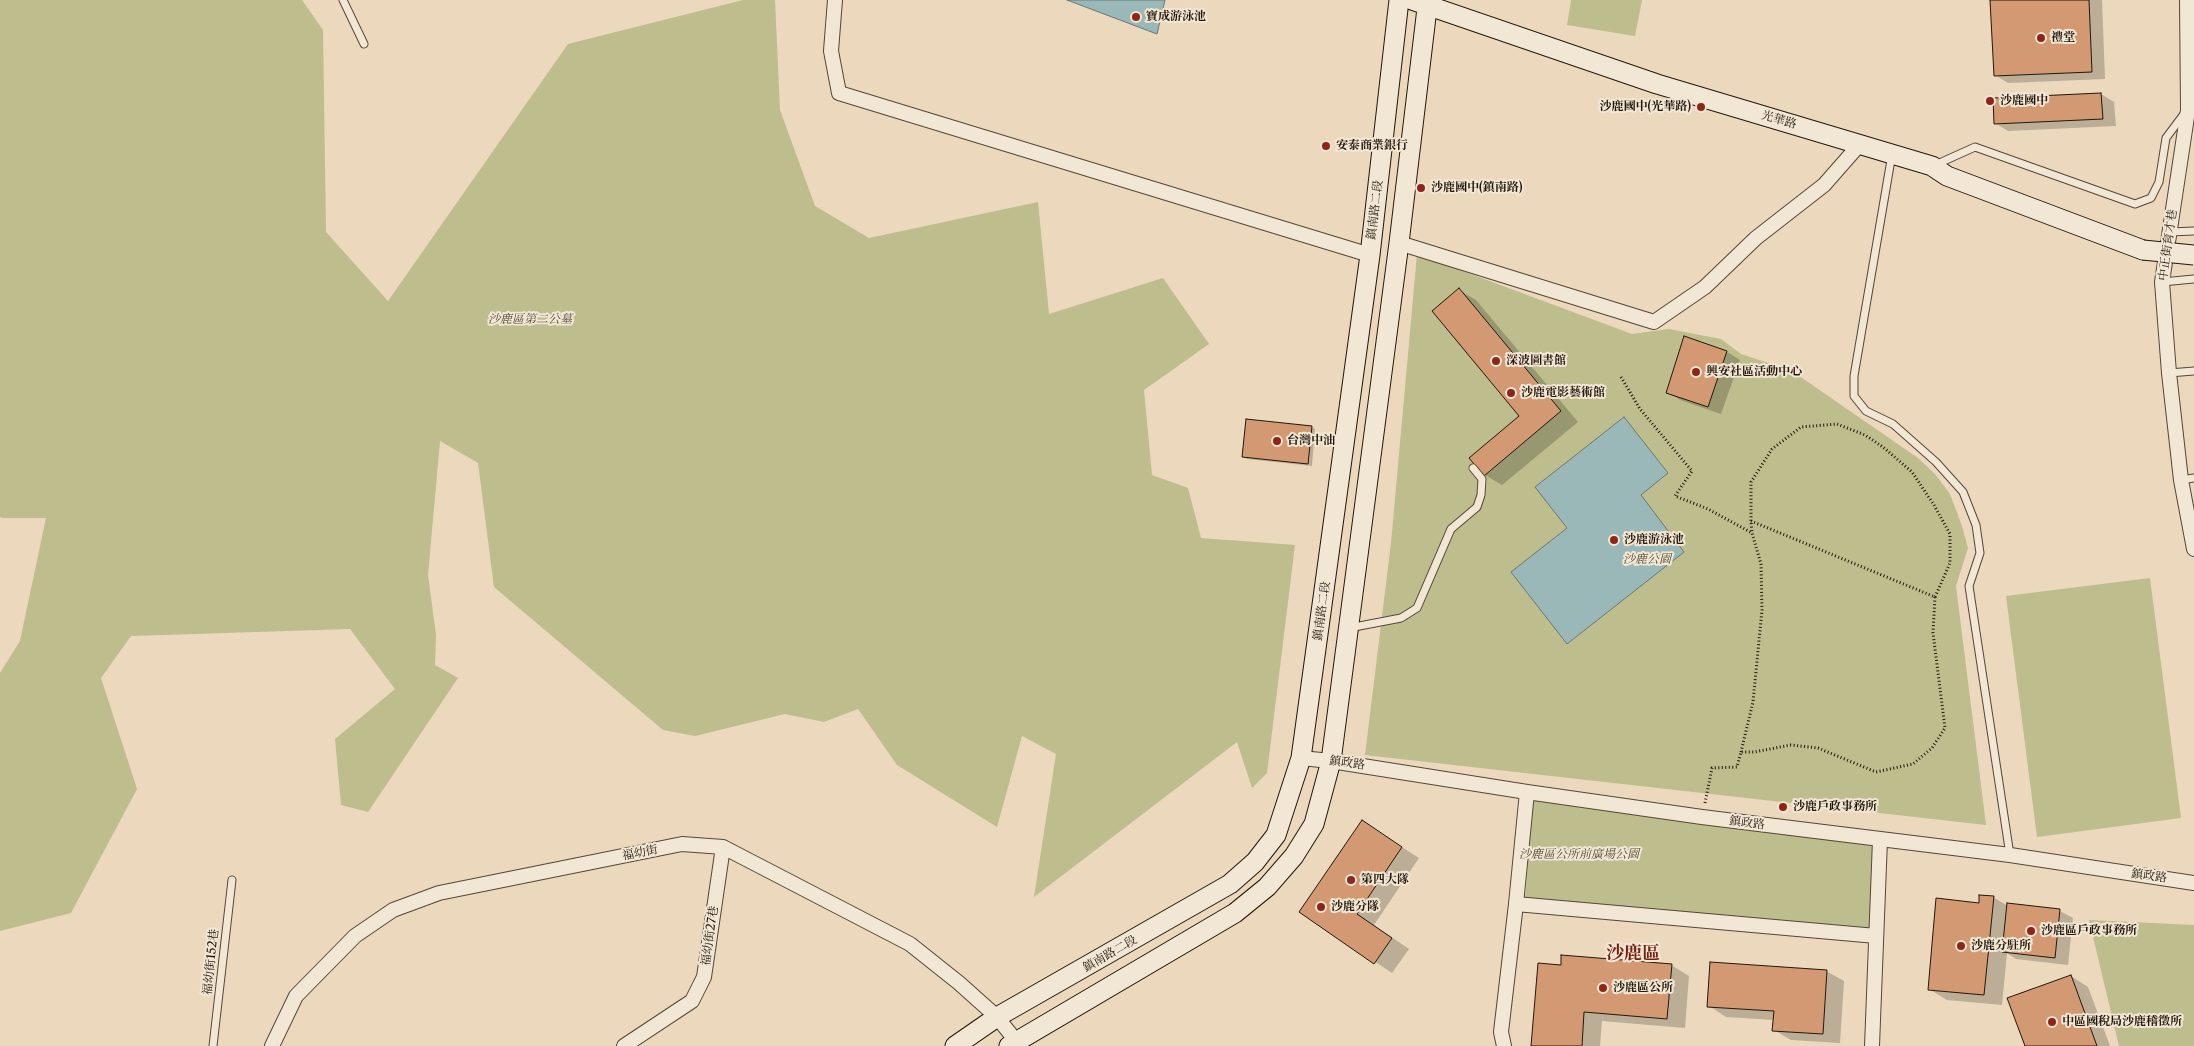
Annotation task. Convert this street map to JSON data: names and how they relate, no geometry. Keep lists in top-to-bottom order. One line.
{"streets":{"street":["光華路","鎮南路二段","中正街育才巷","鎮政路","福幼街","福幼街27巷"],"lane":["福幼街152巷"]},"crossings":[["鎮南路二段","鎮政路"],["鎮南路二段","福幼街"],["福幼街","福幼街27巷"]],"districts":["沙鹿區"],"parks":["沙鹿區第二公墓","沙鹿公園","沙鹿區公所前廣場公園"],"places":["寶成游泳池","禮堂","沙鹿國中","沙鹿國中(光華路)","安泰商業銀行","沙鹿國中(鎮南路)","深波圖書館","興安社區活動中心","沙鹿電影藝術館","台灣中油","沙鹿游泳池","沙鹿戶政事務所","第四大隊","沙鹿分隊","沙鹿區戶政事務所","沙鹿分駐所","沙鹿區公所","中區國稅局沙鹿稽徵所"]}
